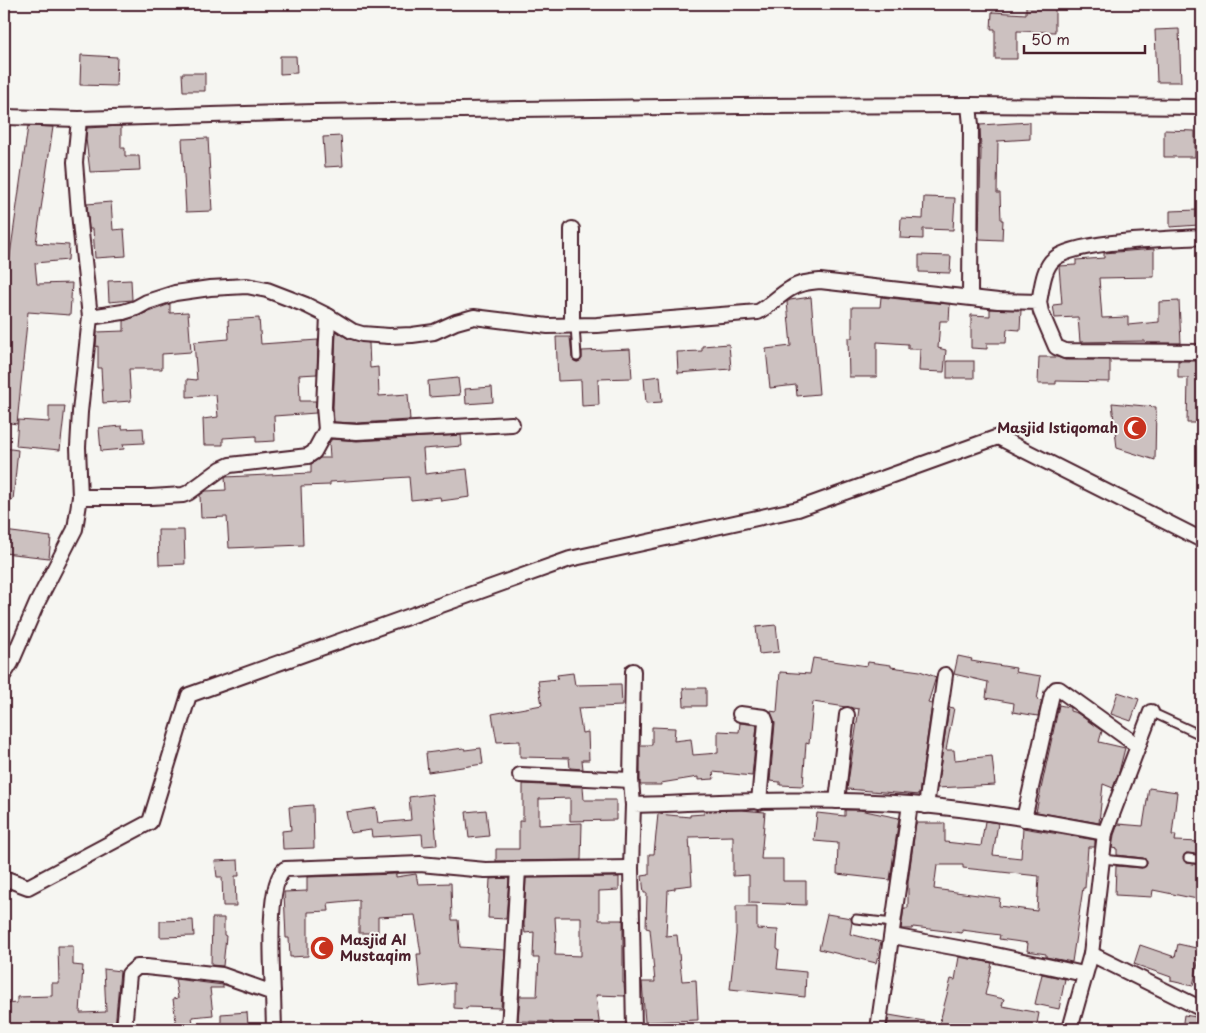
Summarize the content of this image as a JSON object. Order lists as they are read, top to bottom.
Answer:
{
  "places": {
    "mosque": ["Masjid Istiqomah", "Masjid Al Mustaqim"]
  },
  "scale_bar": "50 m"
}
